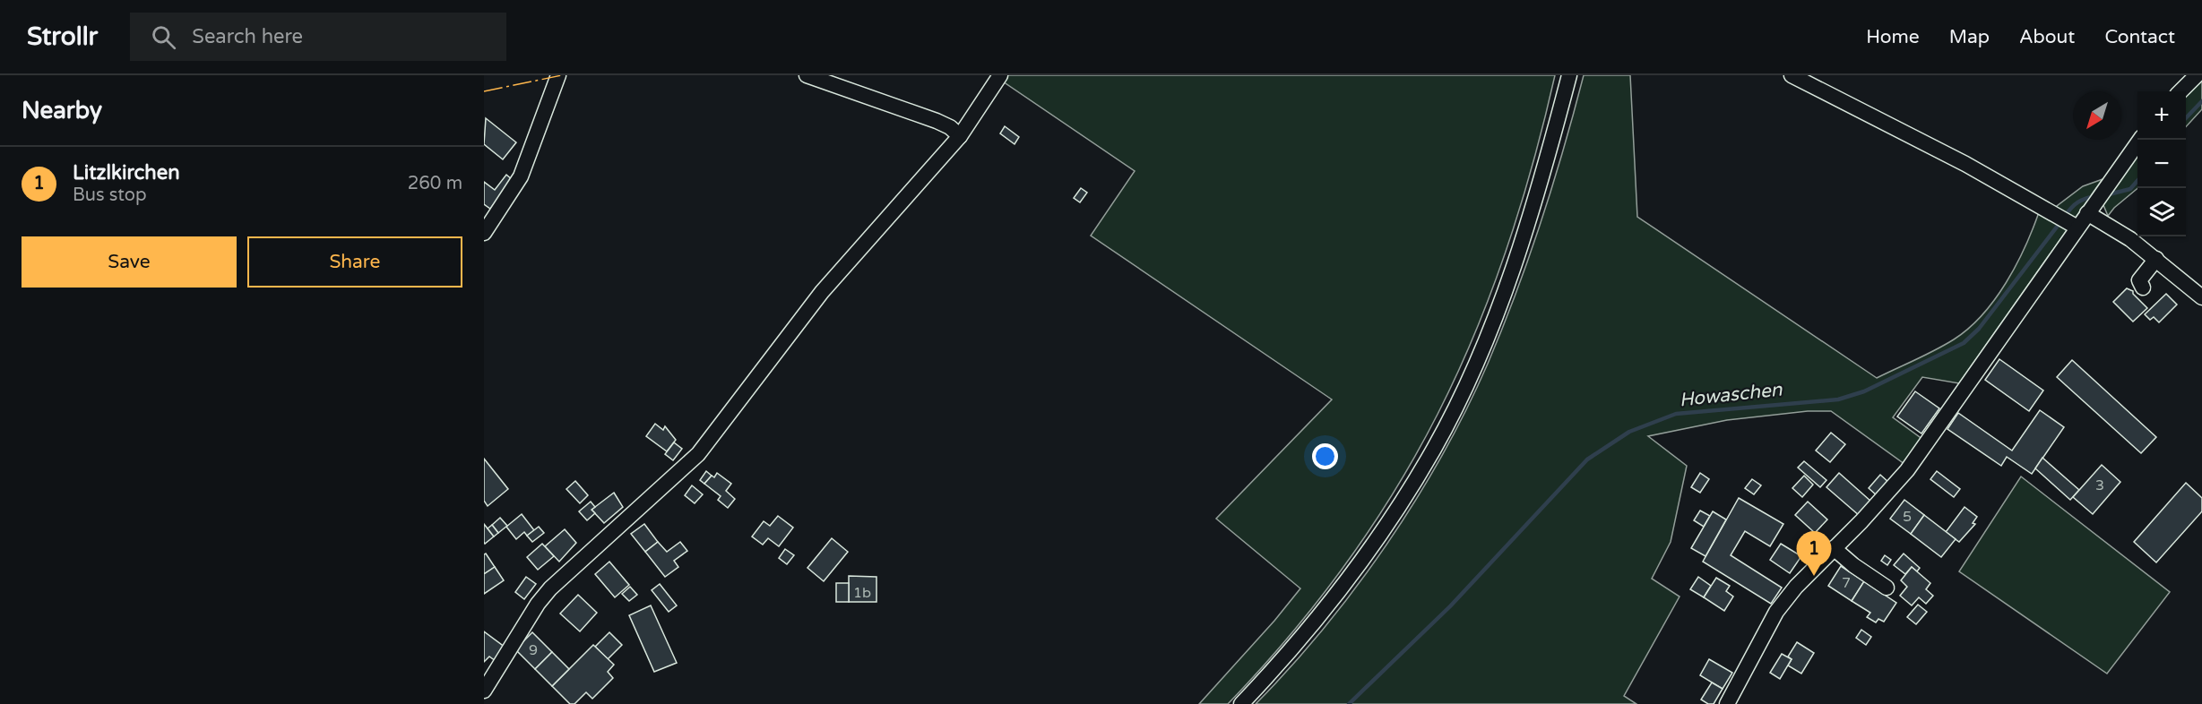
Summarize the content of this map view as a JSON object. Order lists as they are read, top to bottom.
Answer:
{
  "water": ["Howaschen"],
  "house_numbers": [
    "3",
    "5",
    "7",
    "1b",
    "9"
  ],
  "north": "bottom left",
  "page": {
    "header": "Strollr",
    "search": "Search here",
    "nav": [
      "Home",
      "Map",
      "About",
      "Contact"
    ],
    "heading": "Nearby",
    "map_buttons": ["+", "−"],
    "list": [
      {
        "mark": "1",
        "name": "Litzlkirchen",
        "note": "Bus stop",
        "value": "260 m"
      }
    ],
    "buttons": ["Save", "Share"],
    "pins": "1"
  }
}
